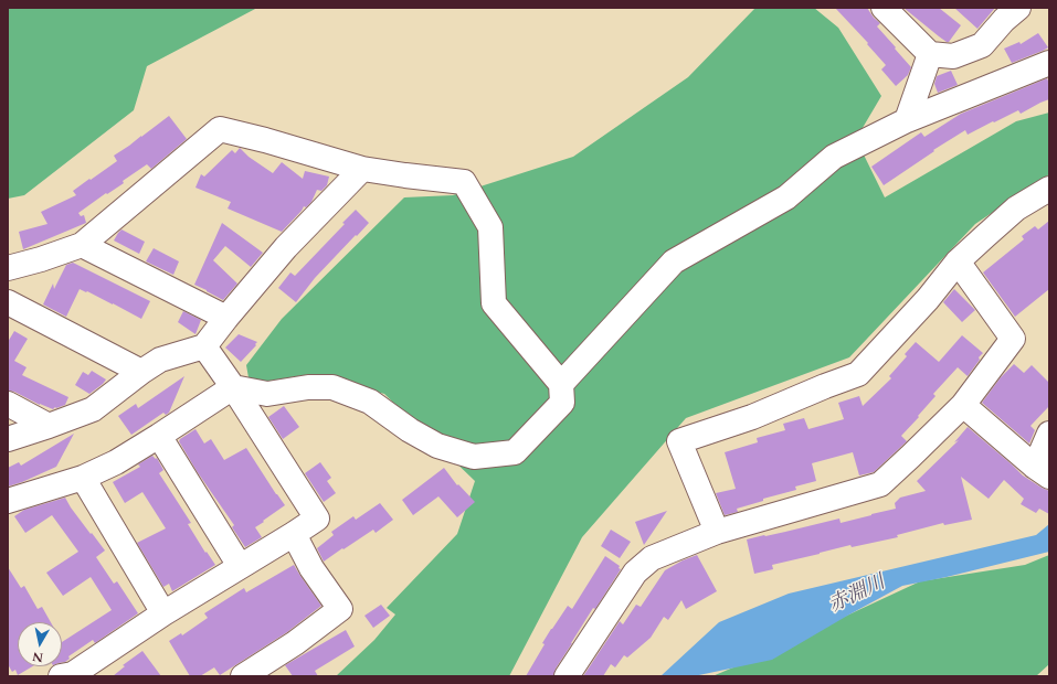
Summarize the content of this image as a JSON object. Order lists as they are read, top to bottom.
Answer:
{
  "water": ["赤淵川"],
  "north": "bottom"
}
